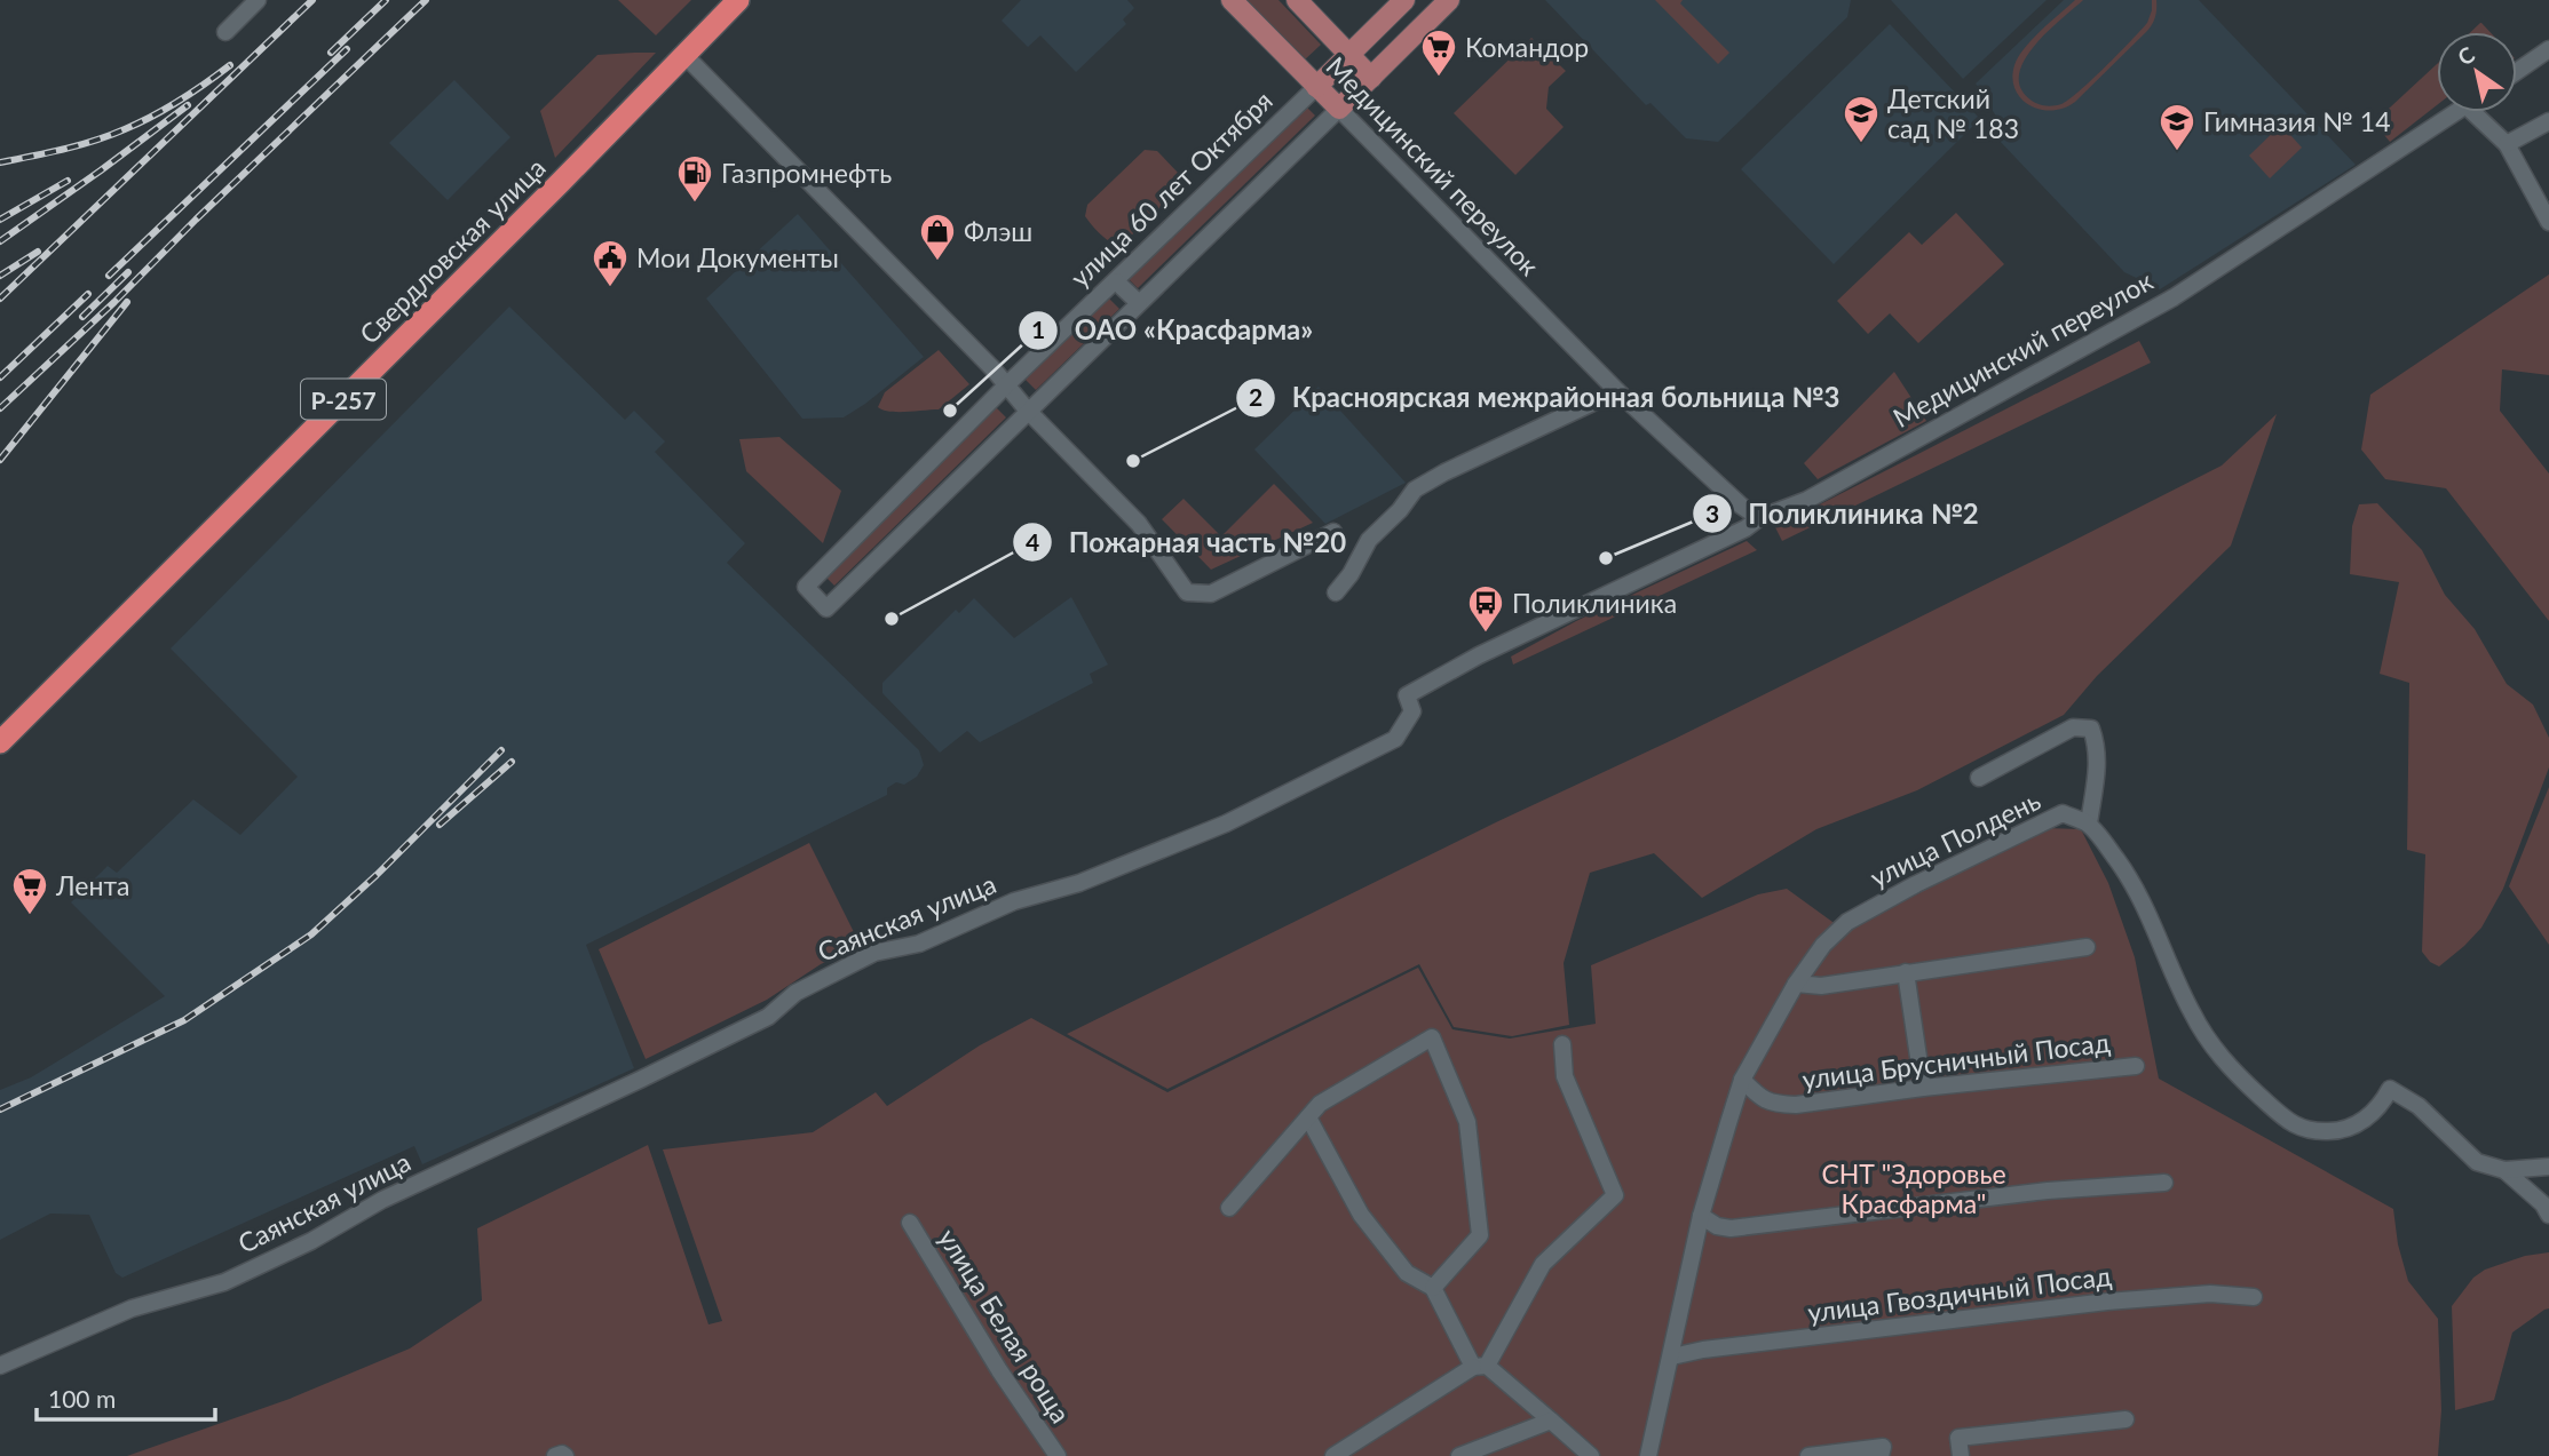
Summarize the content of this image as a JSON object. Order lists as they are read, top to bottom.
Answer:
{
  "streets": {
    "highway": ["Свердловская улица", "Р-257"],
    "main road": ["Медицинский переулок", "улица 60 лет Октября"],
    "street": [
      "улица Полдень",
      "Саянская улица",
      "улица Брусничный Посад",
      "улица Гвоздичный Посад",
      "улица Белая роща"
    ]
  },
  "crossings": [
    ["Медицинский переулок", "улица 60 лет Октября"],
    ["Медицинский переулок", "Саянская улица"],
    ["улица Полдень", "улица Брусничный Посад"],
    ["улица Полдень", "улица Гвоздичный Посад"]
  ],
  "parks": ["СНТ \"Здоровье Красфарма\""],
  "places": {
    "supermarket": ["Командор", "Лента"],
    "school or university": ["Детский сад № 183", "Гимназия № 14"],
    "fuel station": ["Газпромнефть"],
    "shop": ["Флэш"],
    "public building": ["Мои Документы"],
    "other": [
      "ОАО «Красфарма»",
      "Красноярская межрайонная больница №3",
      "Поликлиника №2",
      "Пожарная часть №20"
    ],
    "bus stop": ["Поликлиника"]
  },
  "scale_bar": "100 m",
  "north": "top left"
}
